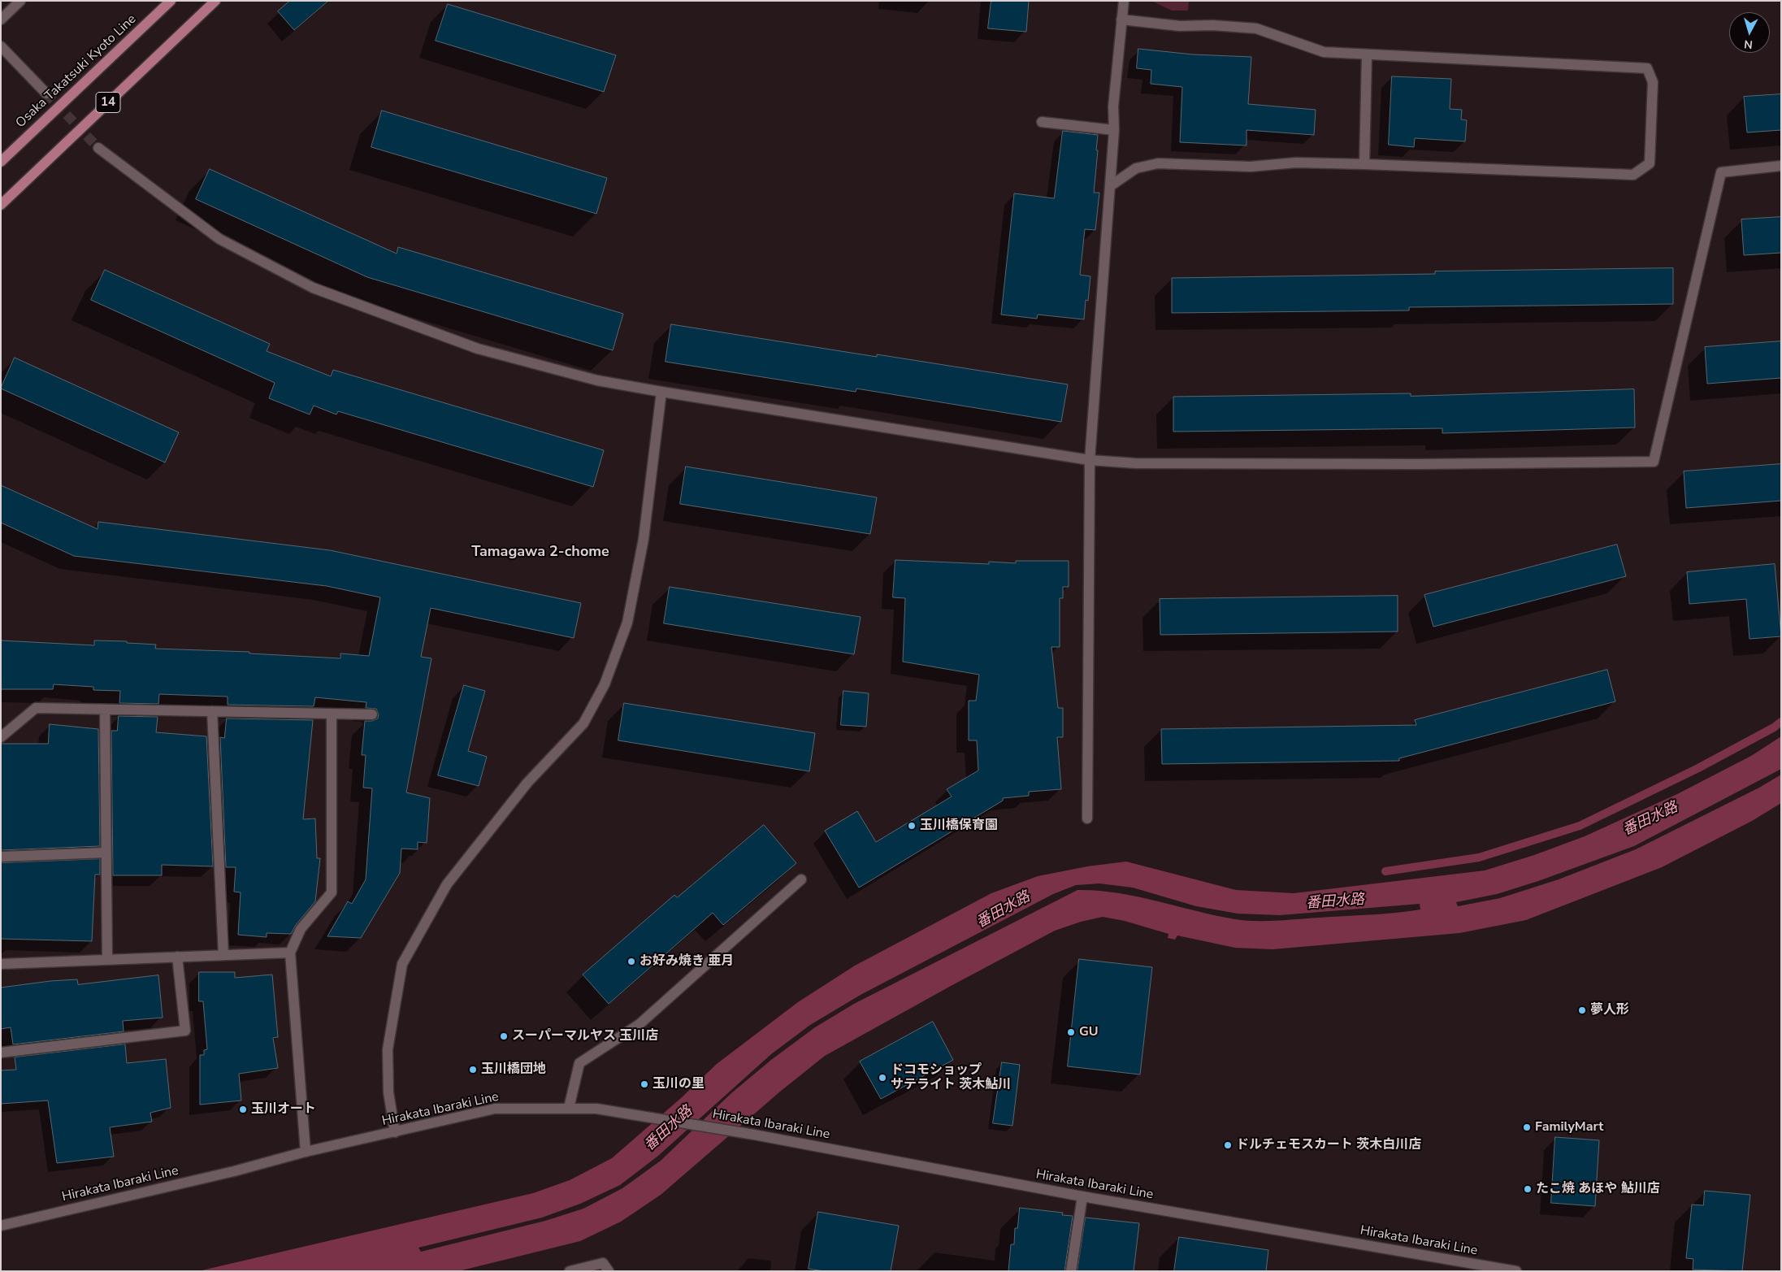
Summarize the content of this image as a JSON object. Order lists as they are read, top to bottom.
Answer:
{
  "streets": {
    "main road": ["Osaka Takatsuki Kyoto Line", "14"],
    "street": ["Hirakata Ibaraki Line"]
  },
  "districts": ["Tamagawa 2-chome"],
  "water": ["番田水路"],
  "places": [
    "玉川橋保育園",
    "お好み焼き 亜月",
    "夢人形",
    "GU",
    "スーパーマルヤス 玉川店",
    "玉川橋団地",
    "ドコモショップ サテライト 茨木鮎川",
    "玉川の里",
    "玉川オート",
    "FamilyMart",
    "ドルチェモスカート 茨木白川店",
    "たこ焼 あほや 鮎川店"
  ],
  "north": "bottom"
}
